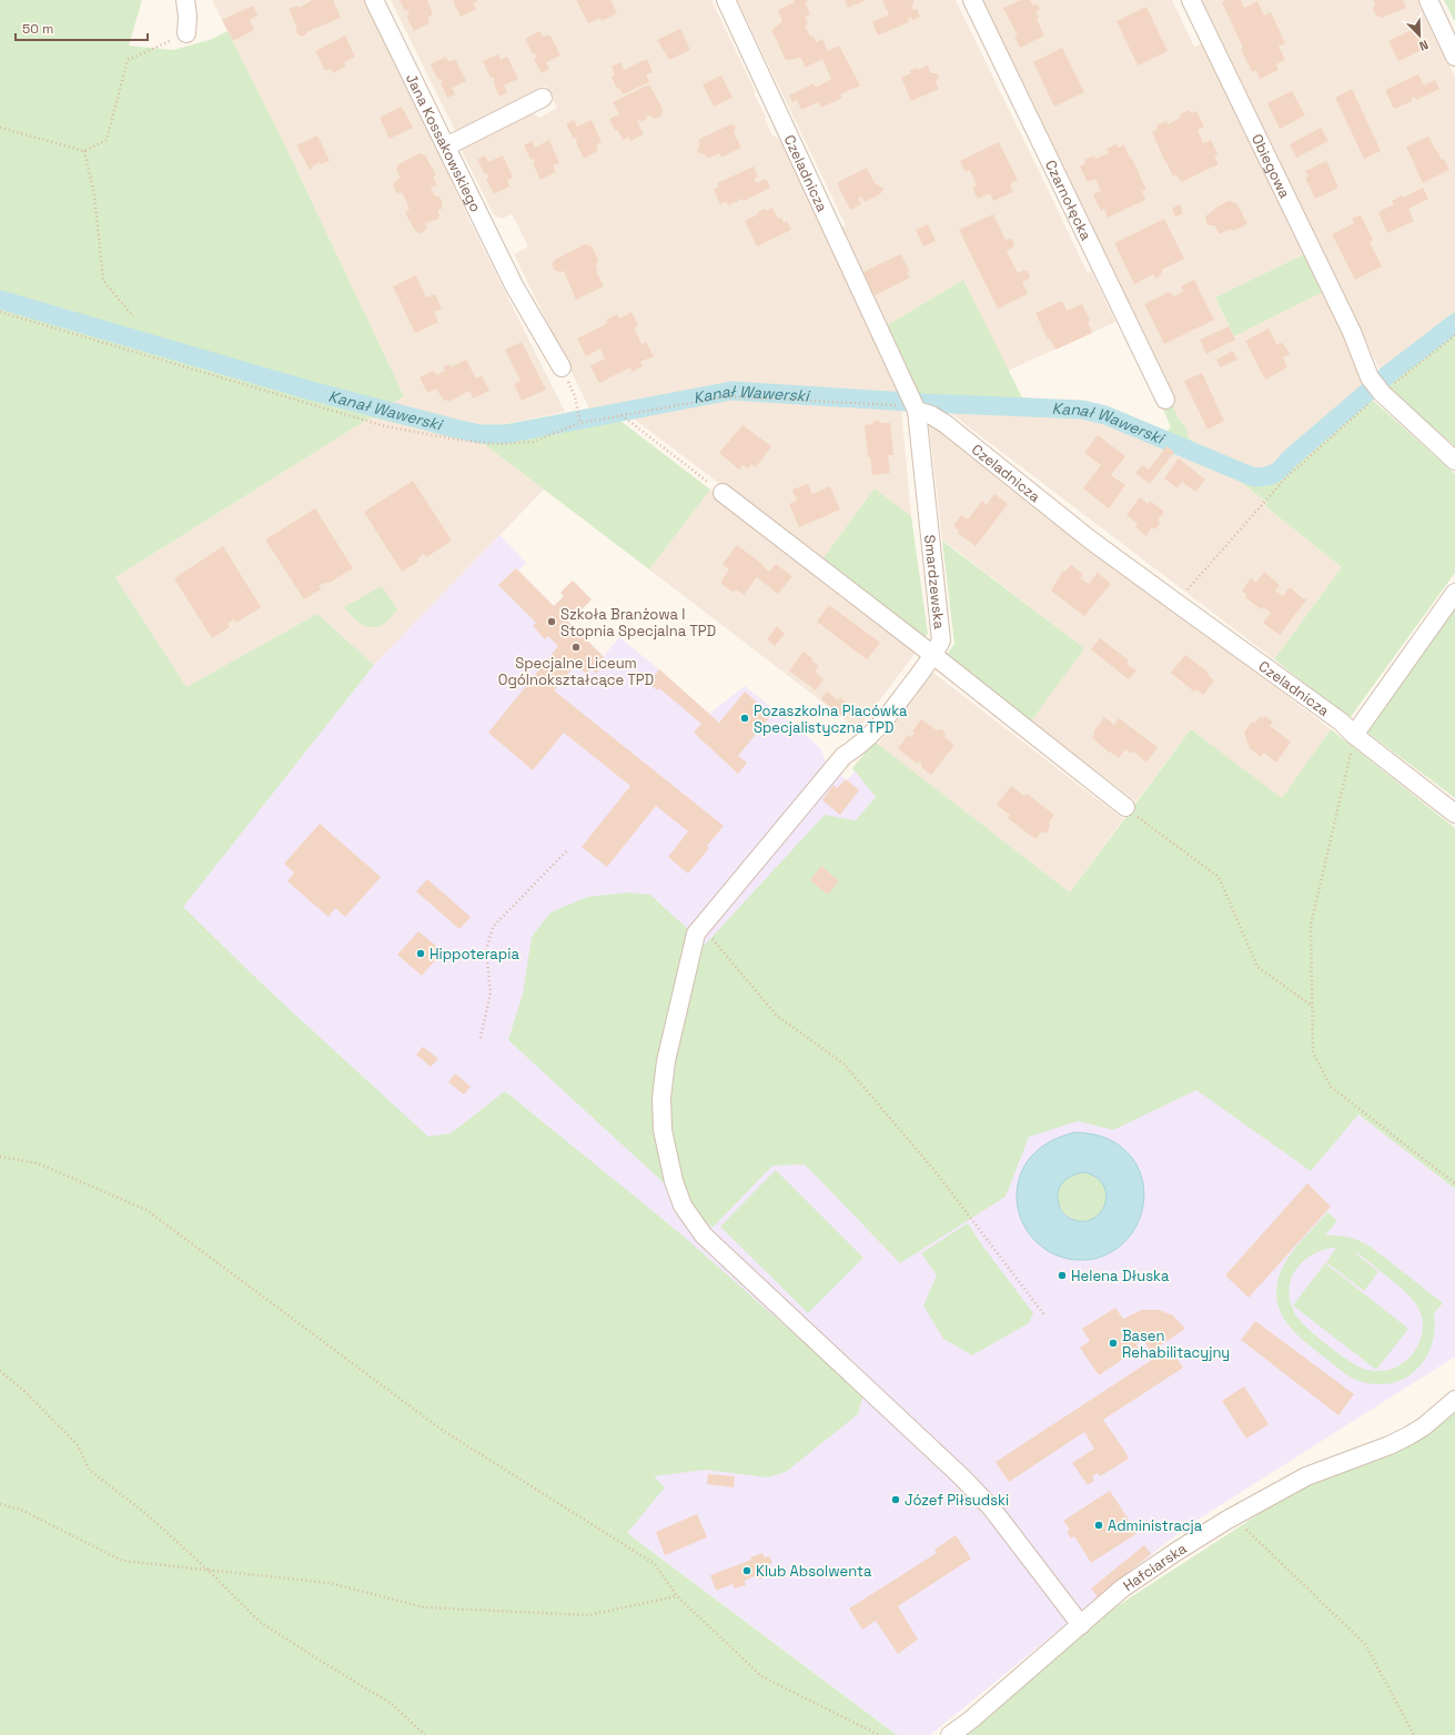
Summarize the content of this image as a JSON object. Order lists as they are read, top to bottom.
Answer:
{
  "streets": {
    "street": [
      "Jana Kossakowskiego",
      "Obiegowa",
      "Czeladnicza",
      "Czarnołęcka",
      "Smardzewska",
      "Hafciarska"
    ]
  },
  "crossings": [
    ["Czeladnicza", "Smardzewska"],
    ["Smardzewska", "Hafciarska"]
  ],
  "water": ["Kanał Wawerski"],
  "places": [
    "Szkoła Branżowa I Stopnia Specjalna TPD",
    "Specjalne Liceum Ogólnokształcące TPD",
    "Pozaszkolna Placówka Specjalistyczna TPD",
    "Hippoterapia",
    "Helena Dłuska",
    "Basen Rehabilitacyjny",
    "Józef Piłsudski",
    "Administracja",
    "Klub Absolwenta"
  ],
  "scale_bar": "50 m",
  "north": "bottom right"
}
